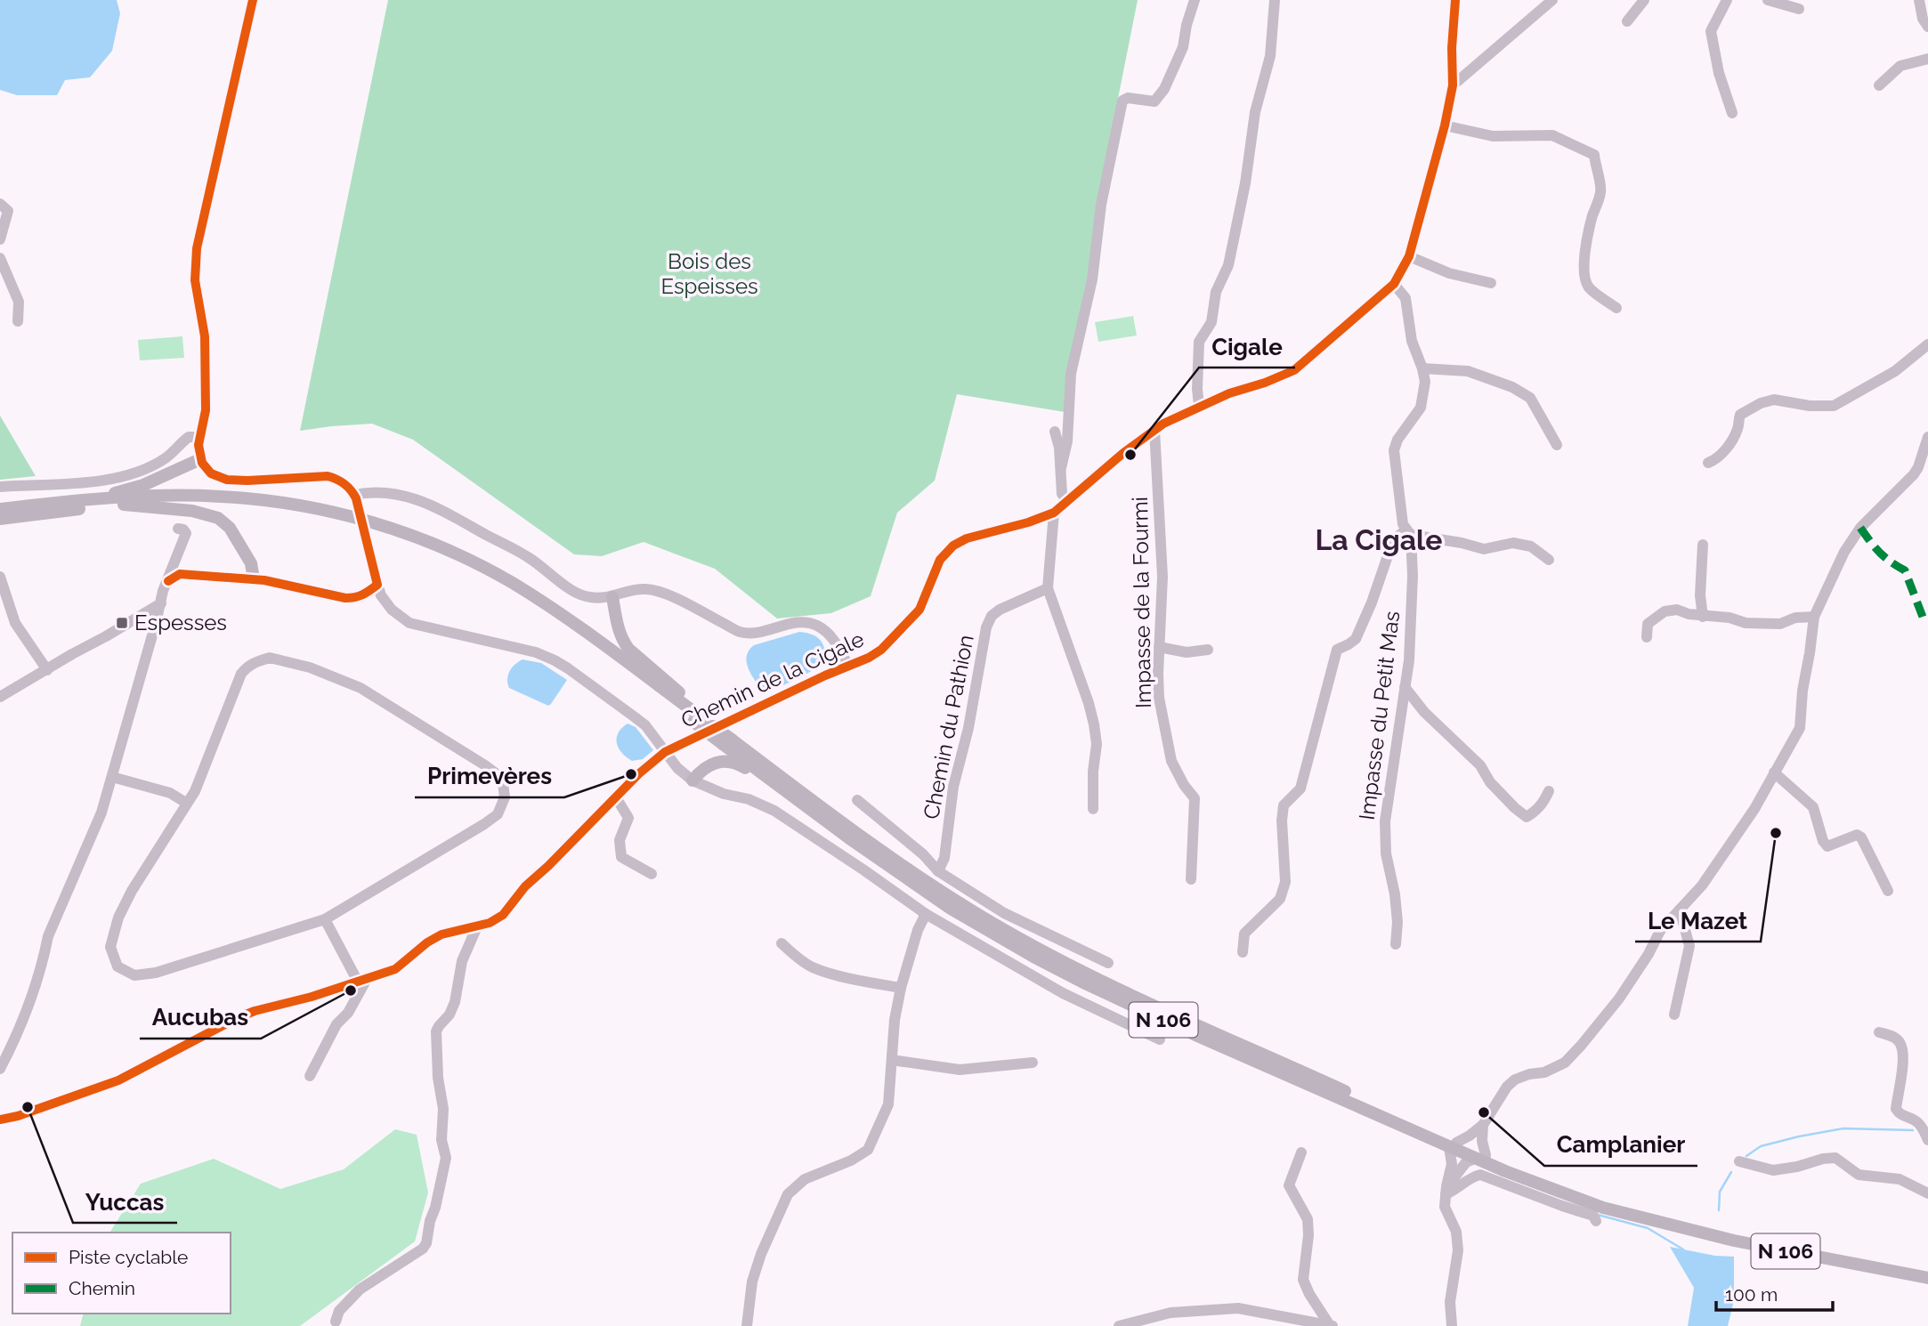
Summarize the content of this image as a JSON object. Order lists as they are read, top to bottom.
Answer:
{
  "streets": {
    "main road": ["N 106"],
    "street": [
      "Impasse de la Fourmi",
      "Chemin de la Cigale",
      "Impasse du Petit Mas",
      "Chemin du Pathion"
    ]
  },
  "crossings": [
    ["Impasse de la Fourmi", "Chemin de la Cigale"],
    ["Chemin de la Cigale", "Impasse du Petit Mas"]
  ],
  "districts": ["La Cigale"],
  "parks": ["Bois des Espeisses"],
  "places": {
    "other": [
      "Cigale",
      "Primevères",
      "Le Mazet",
      "Aucubas",
      "Yuccas",
      "Camplanier"
    ],
    "transit": ["Espesses"]
  },
  "legend": ["Piste cyclable", "Chemin"],
  "scale_bar": "100 m"
}
